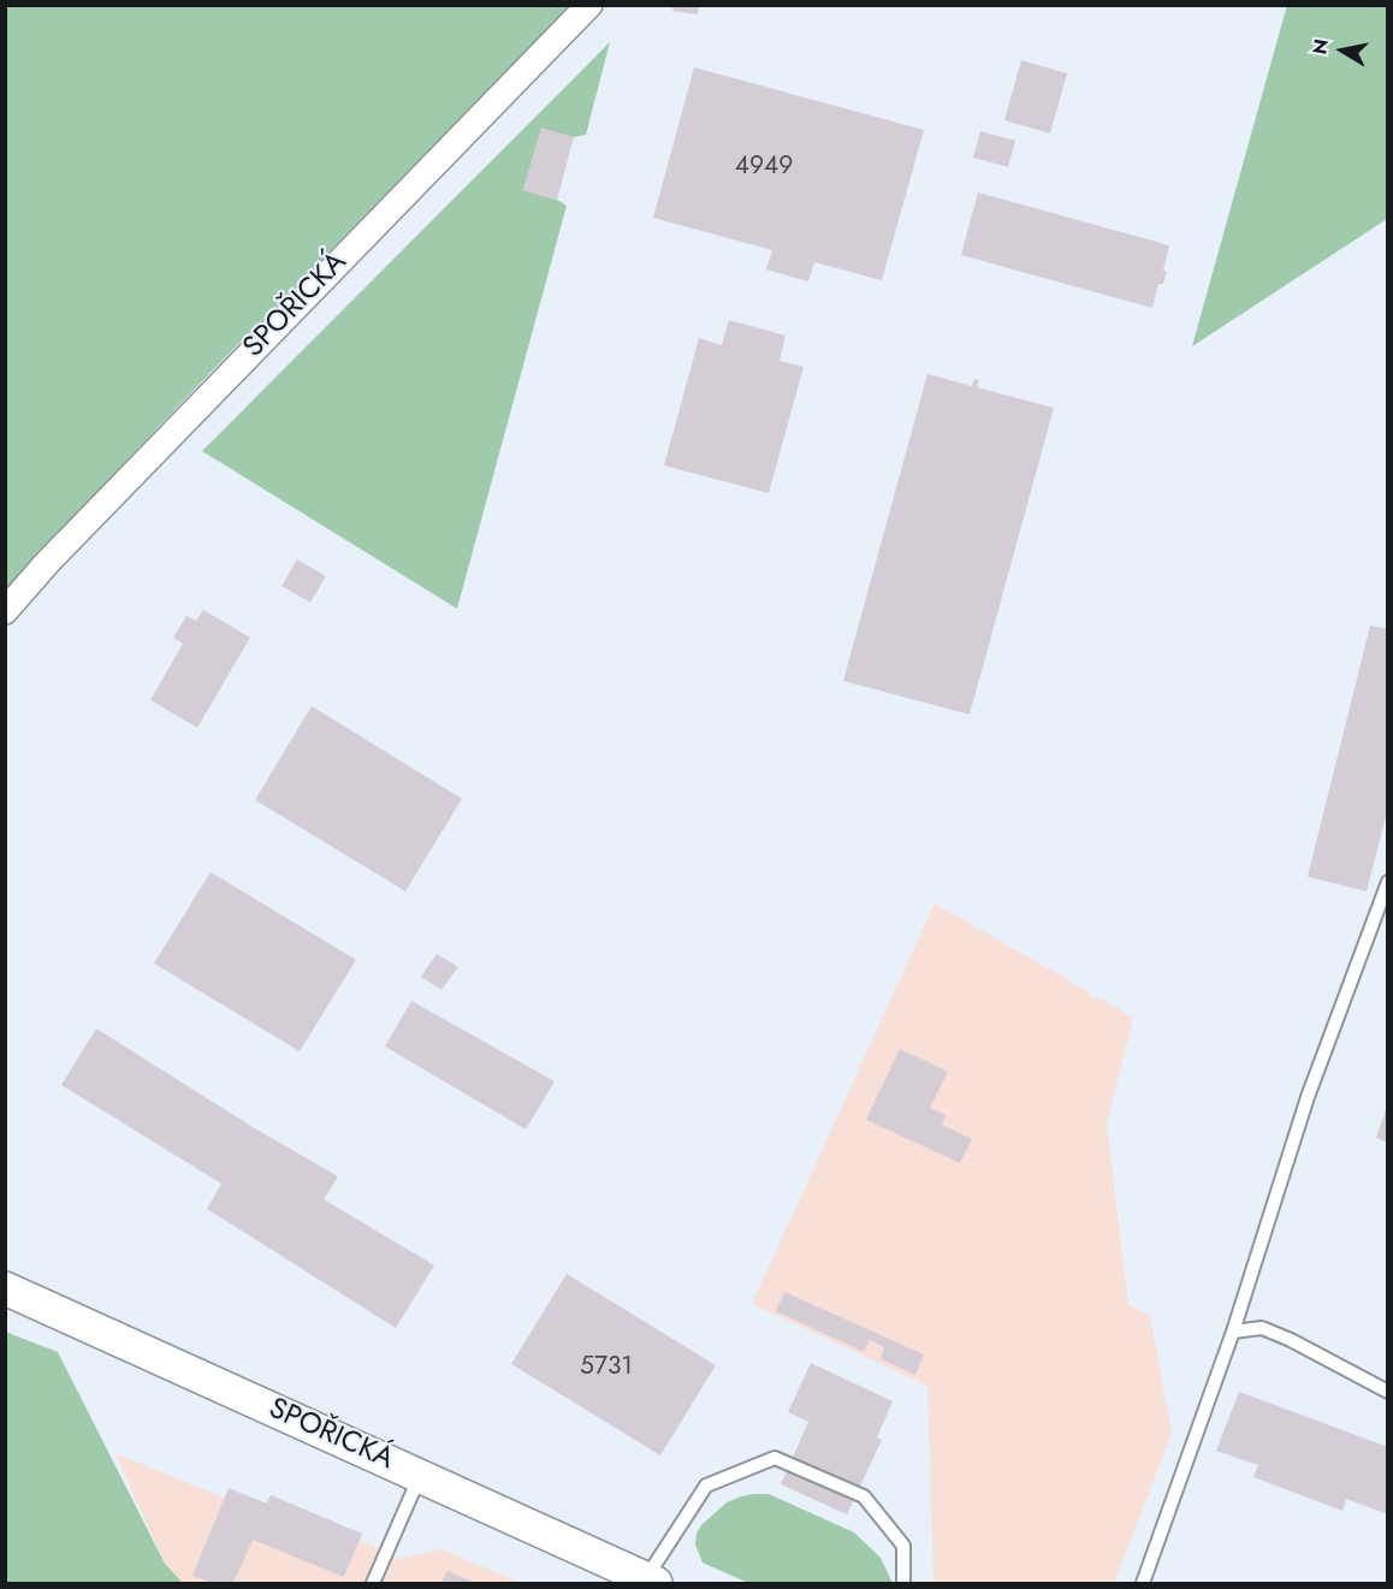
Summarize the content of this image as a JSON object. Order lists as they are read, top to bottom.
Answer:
{
  "streets": {
    "street": ["SPOŘICKÁ"]
  },
  "house_numbers": ["4949", "5731"],
  "north": "left"
}
